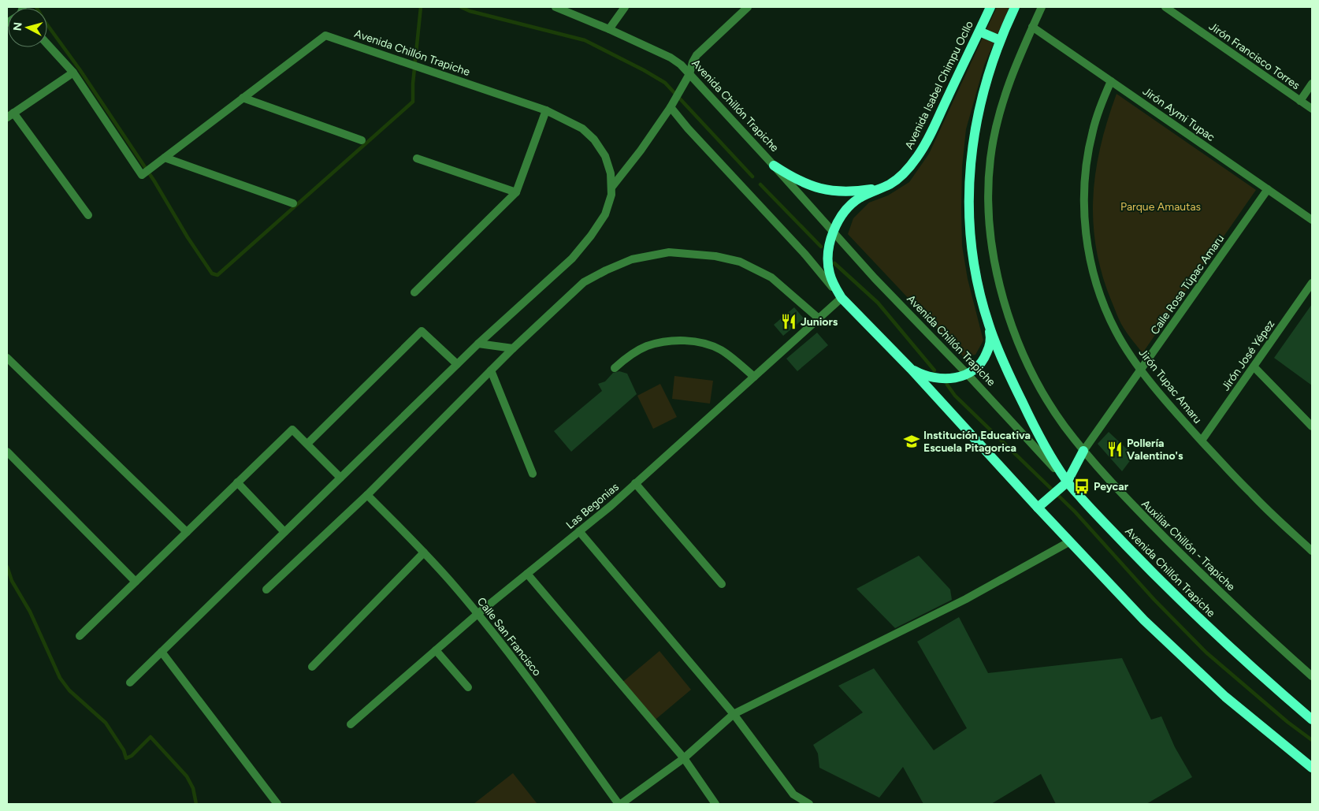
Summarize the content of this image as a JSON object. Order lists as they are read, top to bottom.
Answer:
{
  "streets": {
    "main road": ["Avenida Chillón Trapiche", "Avenida Isabel Chimpu Ocllo"],
    "street": [
      "Jirón Francisco Torres",
      "Jirón Aymi Tupac",
      "Calle Rosa Túpac Amaru",
      "Jirón José Yépez",
      "Jirón Tupac Amaru",
      "Las Begonias",
      "Auxiliar Chillón - Trapiche",
      "Calle San Francisco"
    ]
  },
  "crossings": [
    ["Avenida Chillón Trapiche", "Avenida Isabel Chimpu Ocllo"],
    ["Avenida Isabel Chimpu Ocllo", "Las Begonias"],
    ["Jirón Aymi Tupac", "Calle Rosa Túpac Amaru"],
    ["Jirón Aymi Tupac", "Jirón Tupac Amaru"],
    ["Jirón Aymi Tupac", "Auxiliar Chillón - Trapiche"],
    ["Calle Rosa Túpac Amaru", "Jirón Tupac Amaru"],
    ["Calle Rosa Túpac Amaru", "Auxiliar Chillón - Trapiche"],
    ["Jirón José Yépez", "Jirón Tupac Amaru"],
    ["Las Begonias", "Calle San Francisco"]
  ],
  "parks": ["Parque Amautas"],
  "places": {
    "restaurant": ["Juniors", "Pollería Valentino's"],
    "school or university": ["Institución Educativa Escuela Pitagorica"],
    "bus stop": ["Peycar"]
  },
  "north": "left"
}
